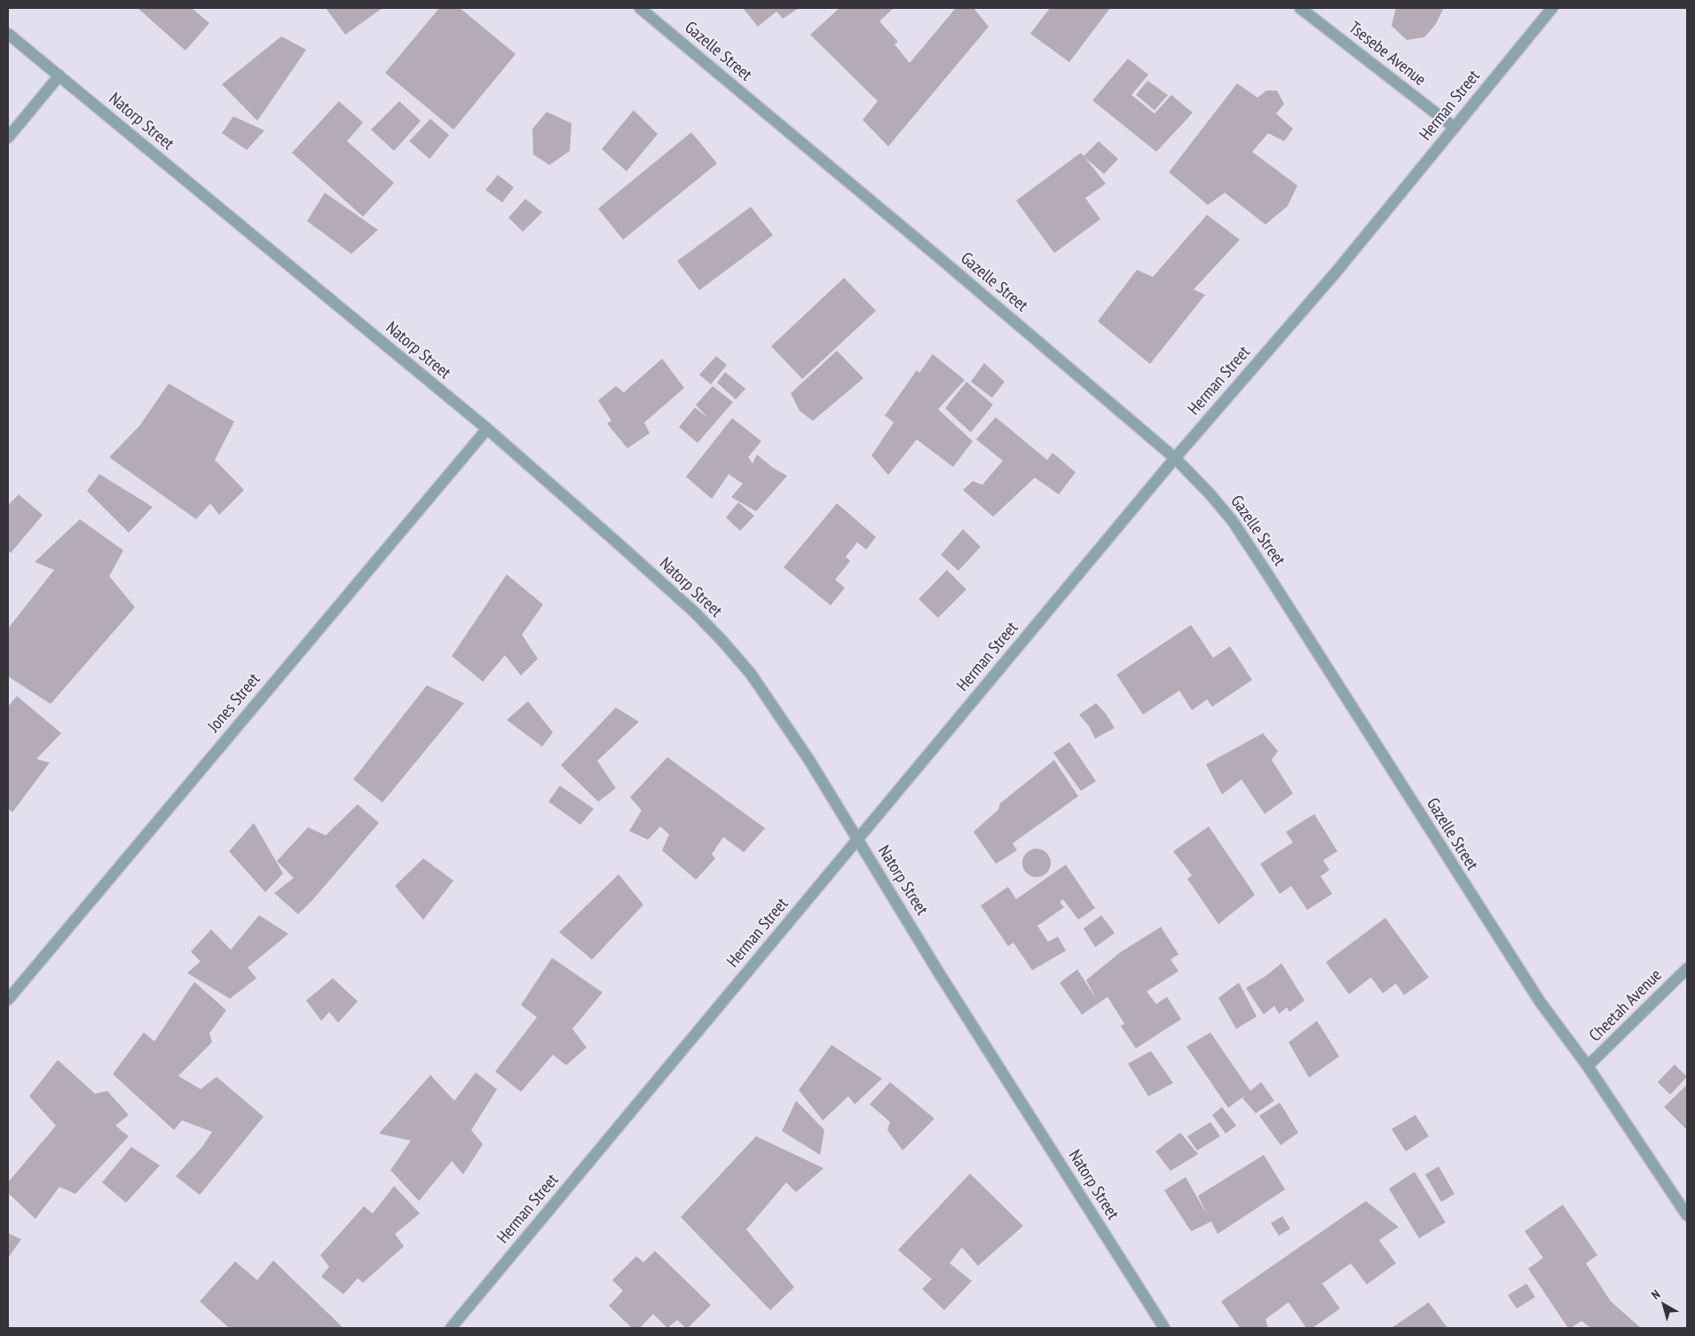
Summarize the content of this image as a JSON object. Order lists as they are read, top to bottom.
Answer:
{
  "streets": {
    "street": [
      "Gazelle Street",
      "Tsesebe Avenue",
      "Herman Street",
      "Natorp Street",
      "Jones Street",
      "Cheetah Avenue"
    ]
  },
  "crossings": [
    ["Gazelle Street", "Herman Street"],
    ["Gazelle Street", "Cheetah Avenue"],
    ["Tsesebe Avenue", "Herman Street"],
    ["Herman Street", "Natorp Street"],
    ["Natorp Street", "Jones Street"]
  ],
  "north": "top left"
}
